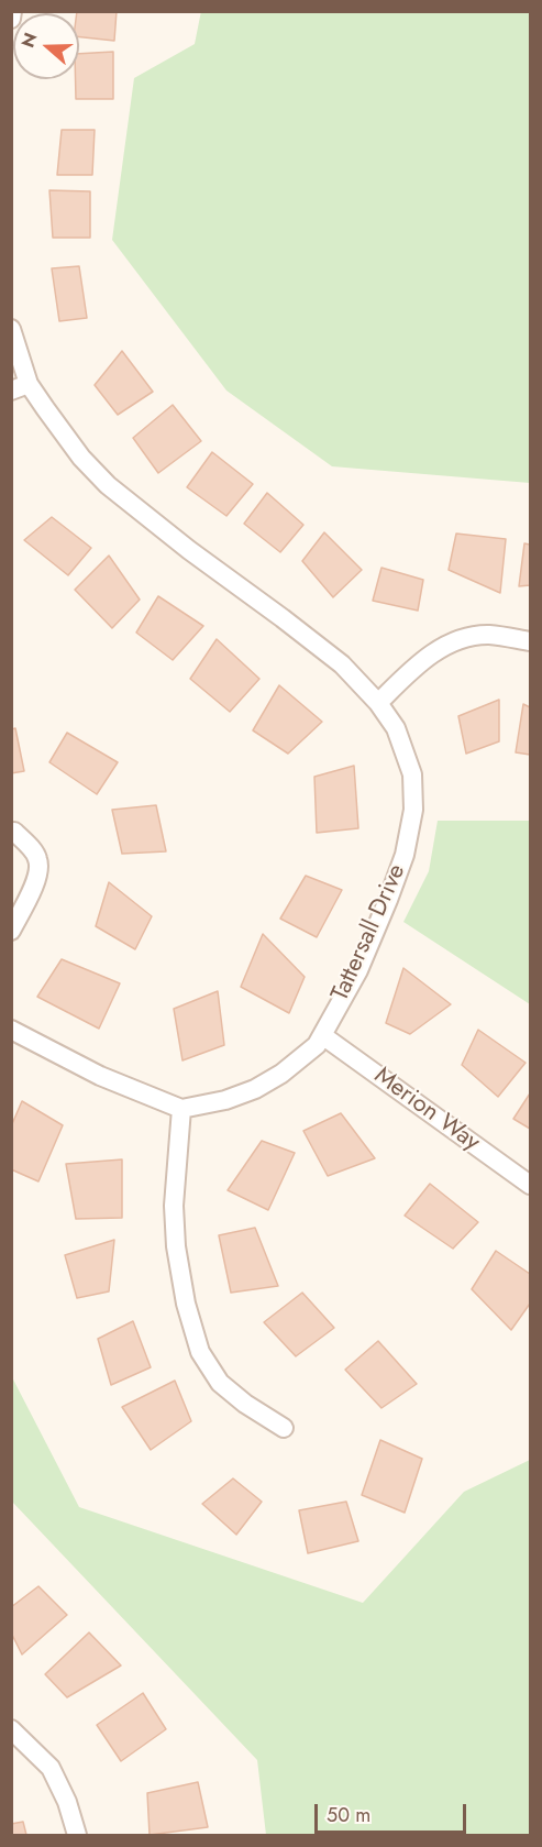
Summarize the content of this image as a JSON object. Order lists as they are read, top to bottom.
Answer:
{
  "streets": {
    "street": ["Tattersall Drive", "Merion Way"]
  },
  "crossings": [
    ["Tattersall Drive", "Merion Way"]
  ],
  "scale_bar": "50 m",
  "north": "left"
}
